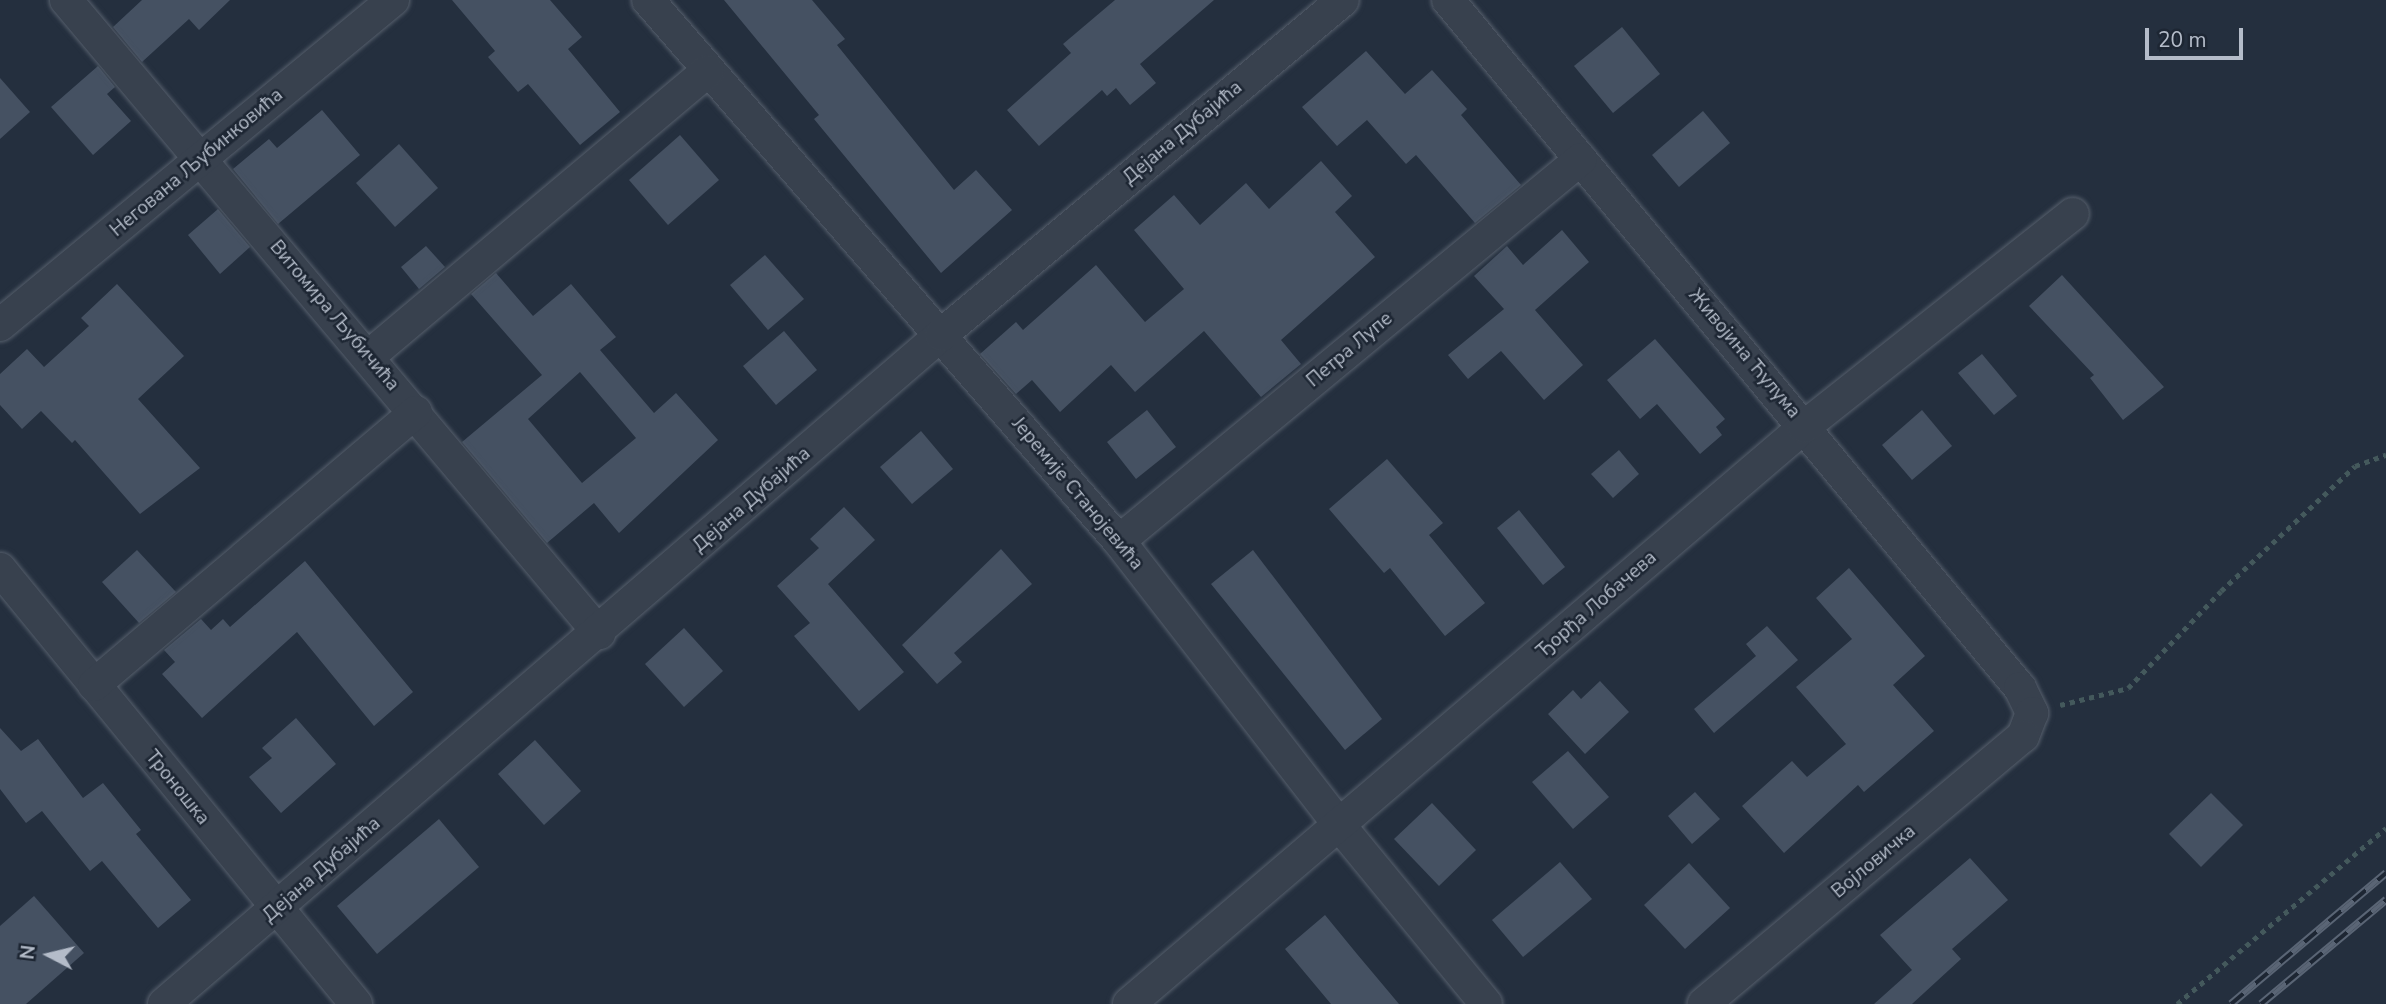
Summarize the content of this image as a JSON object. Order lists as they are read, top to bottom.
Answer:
{
  "streets": {
    "street": [
      "Дејана Дубајића",
      "Негована Љубинковића",
      "Витомира Љубичића",
      "Петра Лупе",
      "Живојина Ћулума",
      "Јеремије Станојевића",
      "Ђорђа Лобачева",
      "Троношка",
      "Војловичка"
    ]
  },
  "crossings": [
    ["Дејана Дубајића", "Витомира Љубичића"],
    ["Дејана Дубајића", "Јеремије Станојевића"],
    ["Дејана Дубајића", "Троношка"],
    ["Негована Љубинковића", "Витомира Љубичића"],
    ["Петра Лупе", "Живојина Ћулума"],
    ["Петра Лупе", "Јеремије Станојевића"],
    ["Живојина Ћулума", "Ђорђа Лобачева"],
    ["Живојина Ћулума", "Војловичка"],
    ["Јеремије Станојевића", "Ђорђа Лобачева"]
  ],
  "scale_bar": "20 m",
  "north": "left"
}
